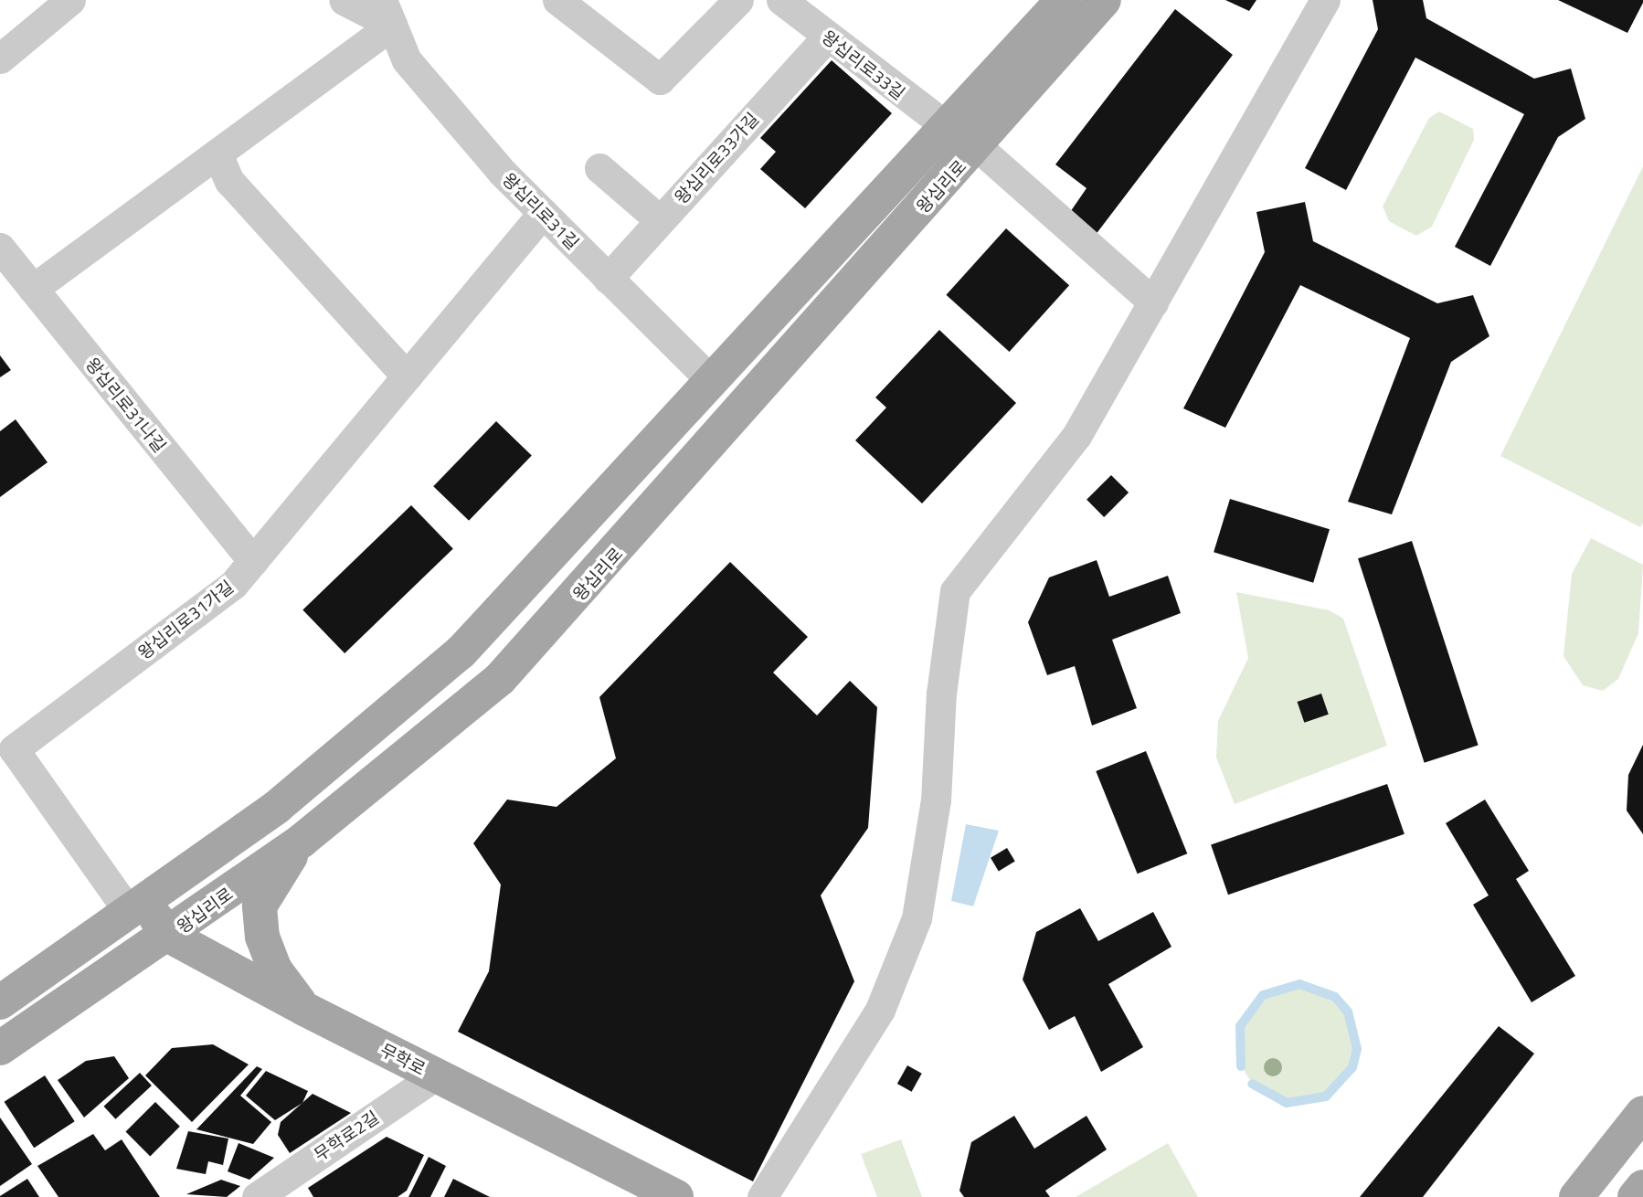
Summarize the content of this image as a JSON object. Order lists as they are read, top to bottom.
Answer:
{
  "streets": {
    "main road": ["왕십리로", "무학로"],
    "street": [
      "왕십리로33길",
      "왕십리로33가길",
      "왕십리로31길",
      "왕십리로31나길",
      "왕십리로31가길",
      "무학로2길"
    ]
  },
  "crossings": [
    ["왕십리로33길", "왕십리로33가길"],
    ["왕십리로33길", "왕십리로"],
    ["왕십리로33가길", "왕십리로31길"],
    ["왕십리로", "왕십리로31길"],
    ["왕십리로", "왕십리로31가길"],
    ["왕십리로", "무학로"],
    ["왕십리로31길", "왕십리로31가길"],
    ["왕십리로31나길", "왕십리로31가길"],
    ["왕십리로31가길", "무학로"],
    ["무학로", "무학로2길"]
  ]
}
